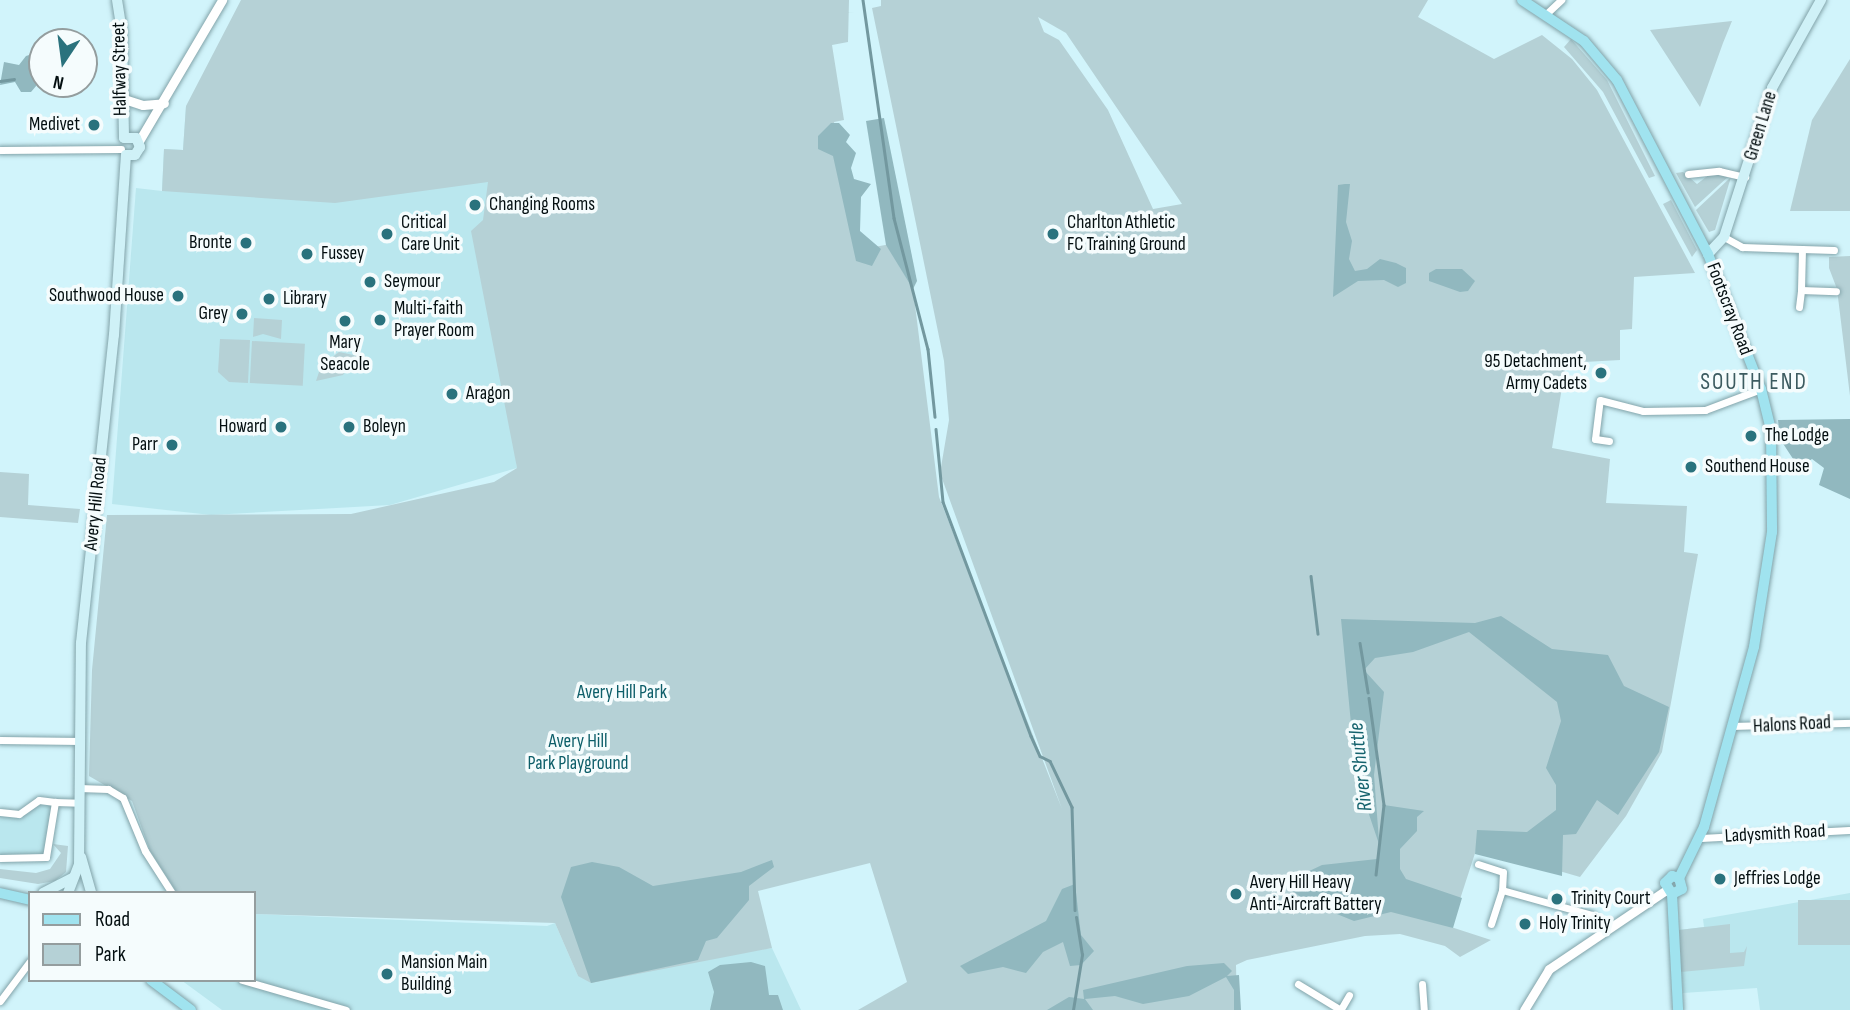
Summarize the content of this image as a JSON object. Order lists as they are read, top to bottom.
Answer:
{
  "streets": {
    "main road": [
      "Halfway Street",
      "Green Lane",
      "Footscray Road",
      "Avery Hill Road"
    ],
    "street": ["Halons Road", "Ladysmith Road"]
  },
  "crossings": [
    ["Halfway Street", "Avery Hill Road"],
    ["Green Lane", "Footscray Road"],
    ["Footscray Road", "Halons Road"],
    ["Footscray Road", "Ladysmith Road"]
  ],
  "districts": ["SOUTH END"],
  "water": ["River Shuttle"],
  "parks": ["Avery Hill Park", "Avery Hill Park Playground"],
  "places": [
    "Medivet",
    "Changing Rooms",
    "Critical Care Unit",
    "Charlton Athletic FC Training Ground",
    "Bronte",
    "Fussey",
    "Seymour",
    "Southwood House",
    "Library",
    "Grey",
    "Multi-faith Prayer Room",
    "Mary Seacole",
    "95 Detachment, Army Cadets",
    "Aragon",
    "Howard",
    "Boleyn",
    "The Lodge",
    "Parr",
    "Southend House",
    "Jeffries Lodge",
    "Avery Hill Heavy Anti-Aircraft Battery",
    "Trinity Court",
    "Holy Trinity",
    "Mansion Main Building"
  ],
  "legend": ["Road", "Park"],
  "north": "bottom"
}
